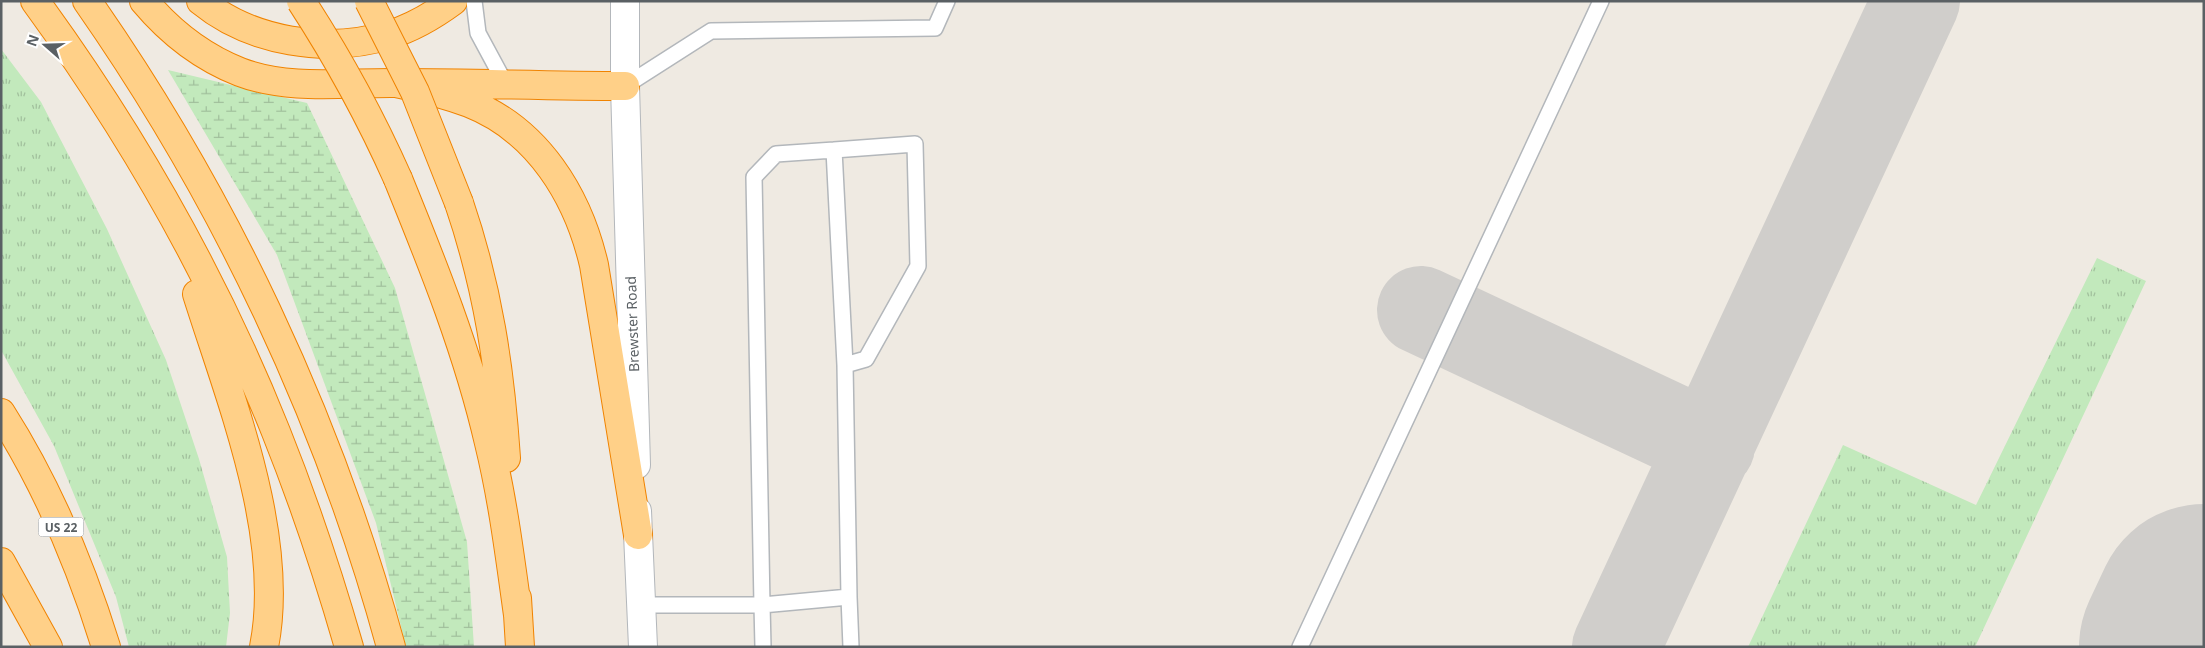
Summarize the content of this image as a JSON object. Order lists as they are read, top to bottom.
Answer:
{
  "streets": {
    "highway": ["US 22"],
    "street": ["Brewster Road"]
  },
  "north": "left"
}
